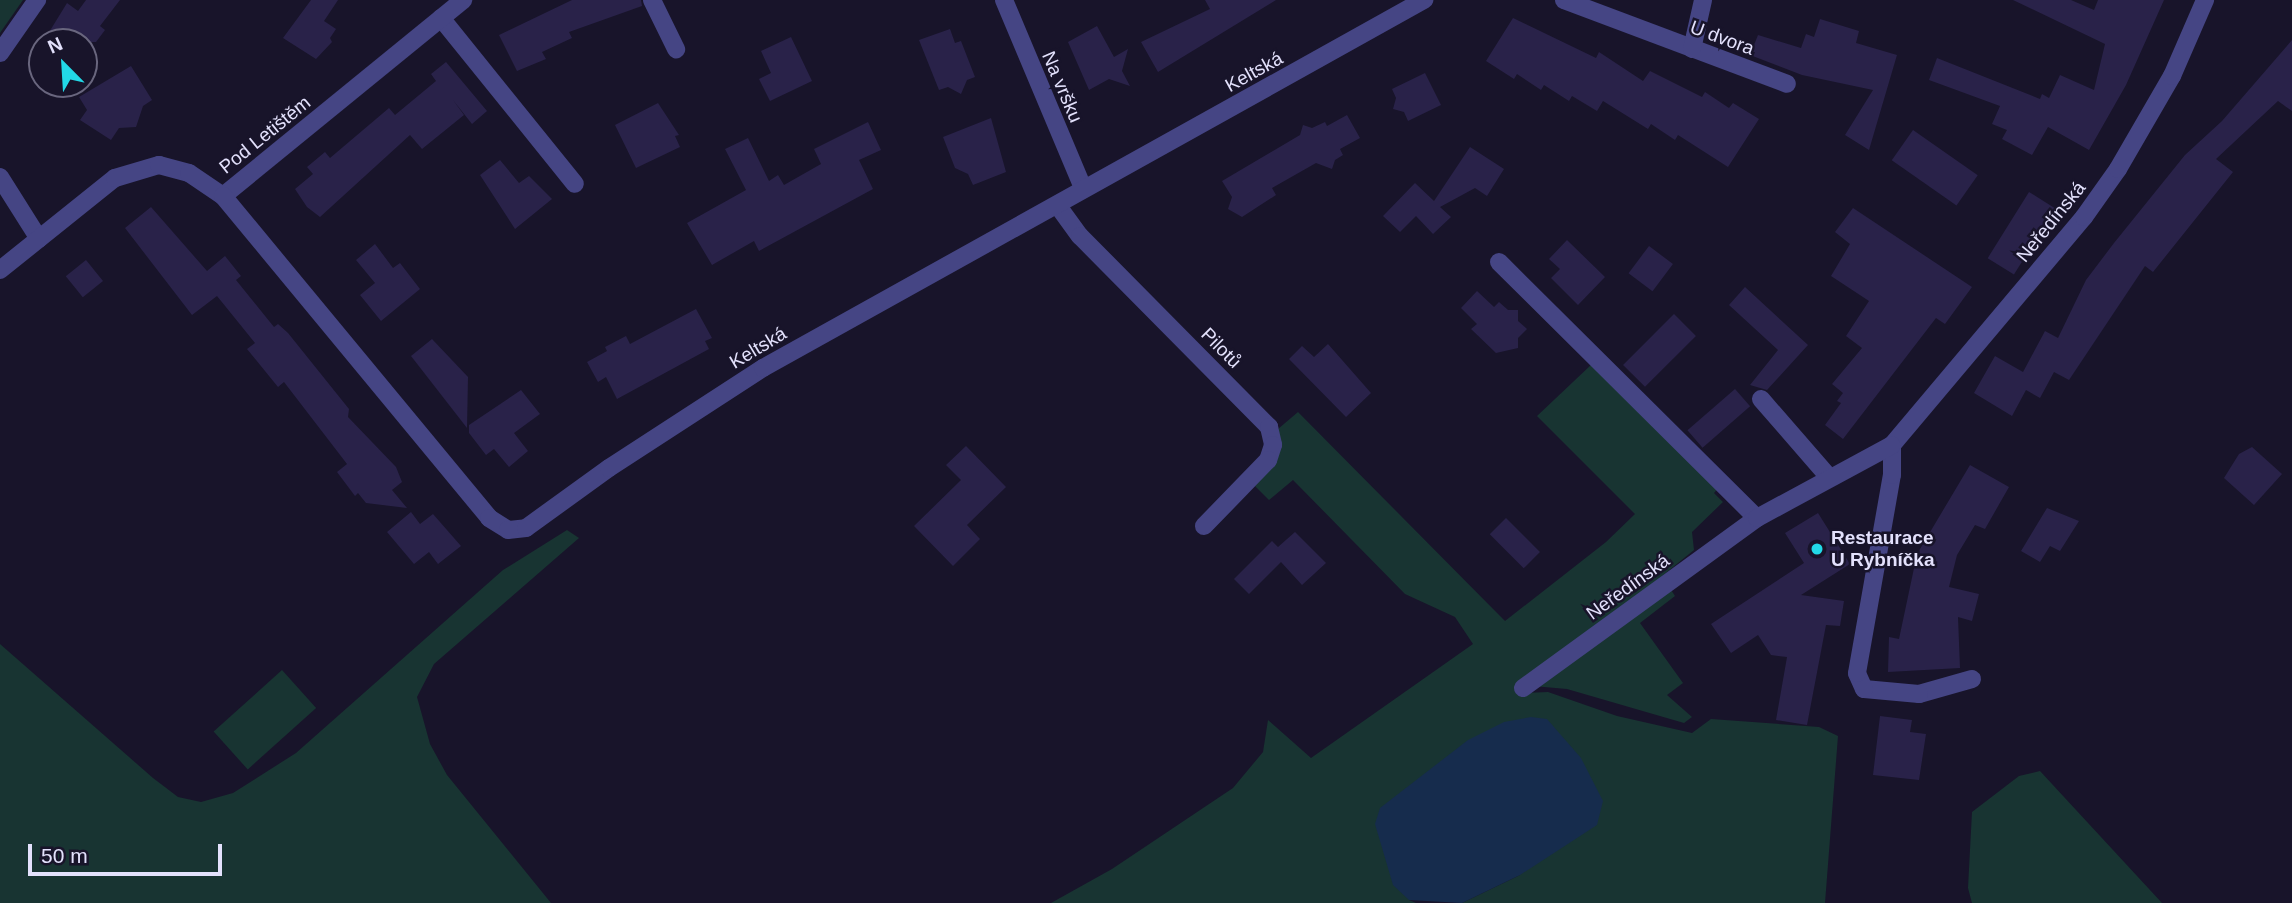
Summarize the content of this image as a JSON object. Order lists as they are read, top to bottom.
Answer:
{
  "streets": {
    "street": [
      "U dvora",
      "Keltská",
      "Na vršku",
      "Pod Letištěm",
      "Neředínská",
      "Pilotů"
    ]
  },
  "crossings": [
    ["Keltská", "Na vršku"],
    ["Keltská", "Pod Letištěm"],
    ["Keltská", "Pilotů"]
  ],
  "places": ["Restaurace U Rybníčka"],
  "scale_bar": "50 m",
  "north": "top left"
}
